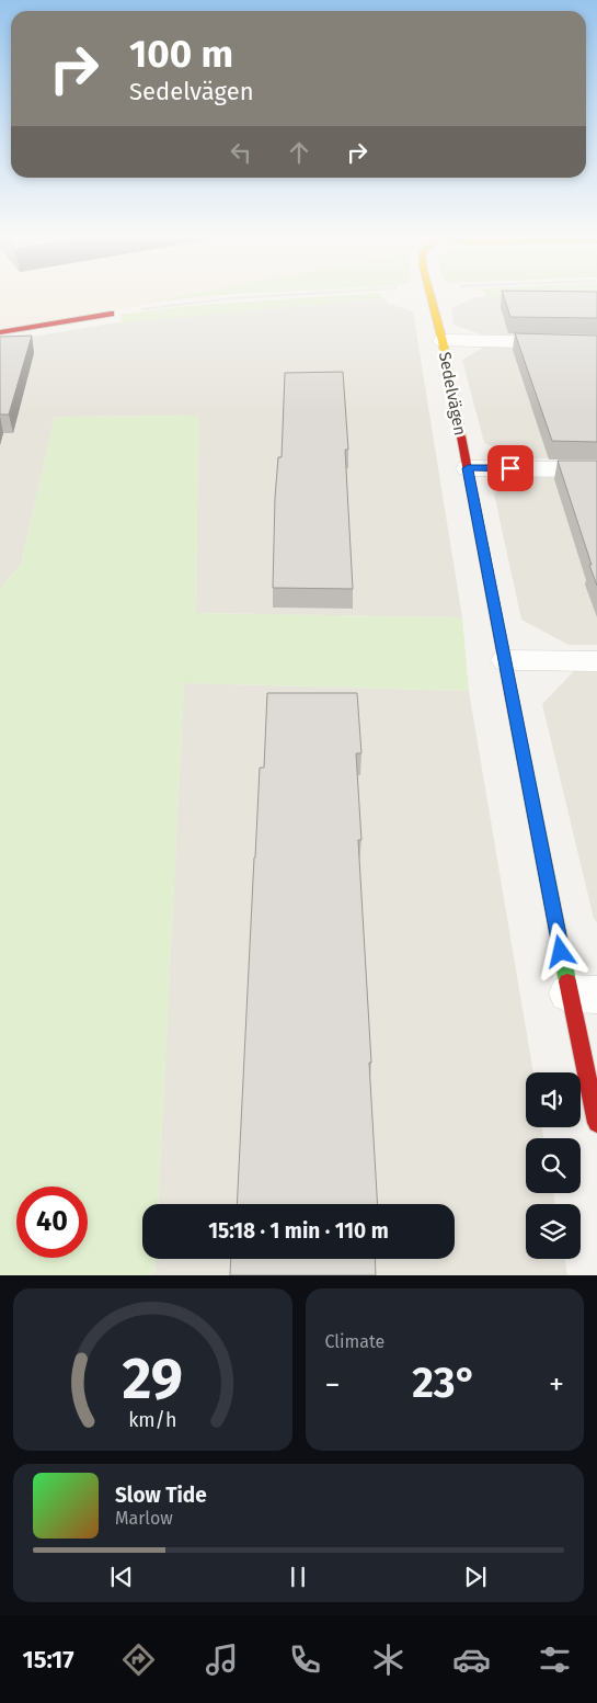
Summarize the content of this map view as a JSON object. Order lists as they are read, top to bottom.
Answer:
{
  "streets": {
    "street": ["Sedelvägen"]
  },
  "page": {
    "turn": ["100 m", "Sedelvägen"],
    "limit": "40",
    "trip": "15:18 · 1 min · 110 m",
    "tile": "Climate",
    "heat": ["−", "23°", "+"],
    "song": ["Slow Tide", "Marlow"],
    "tabs": "15:17",
    "gauge": ["29", "km/h"]
  }
}
